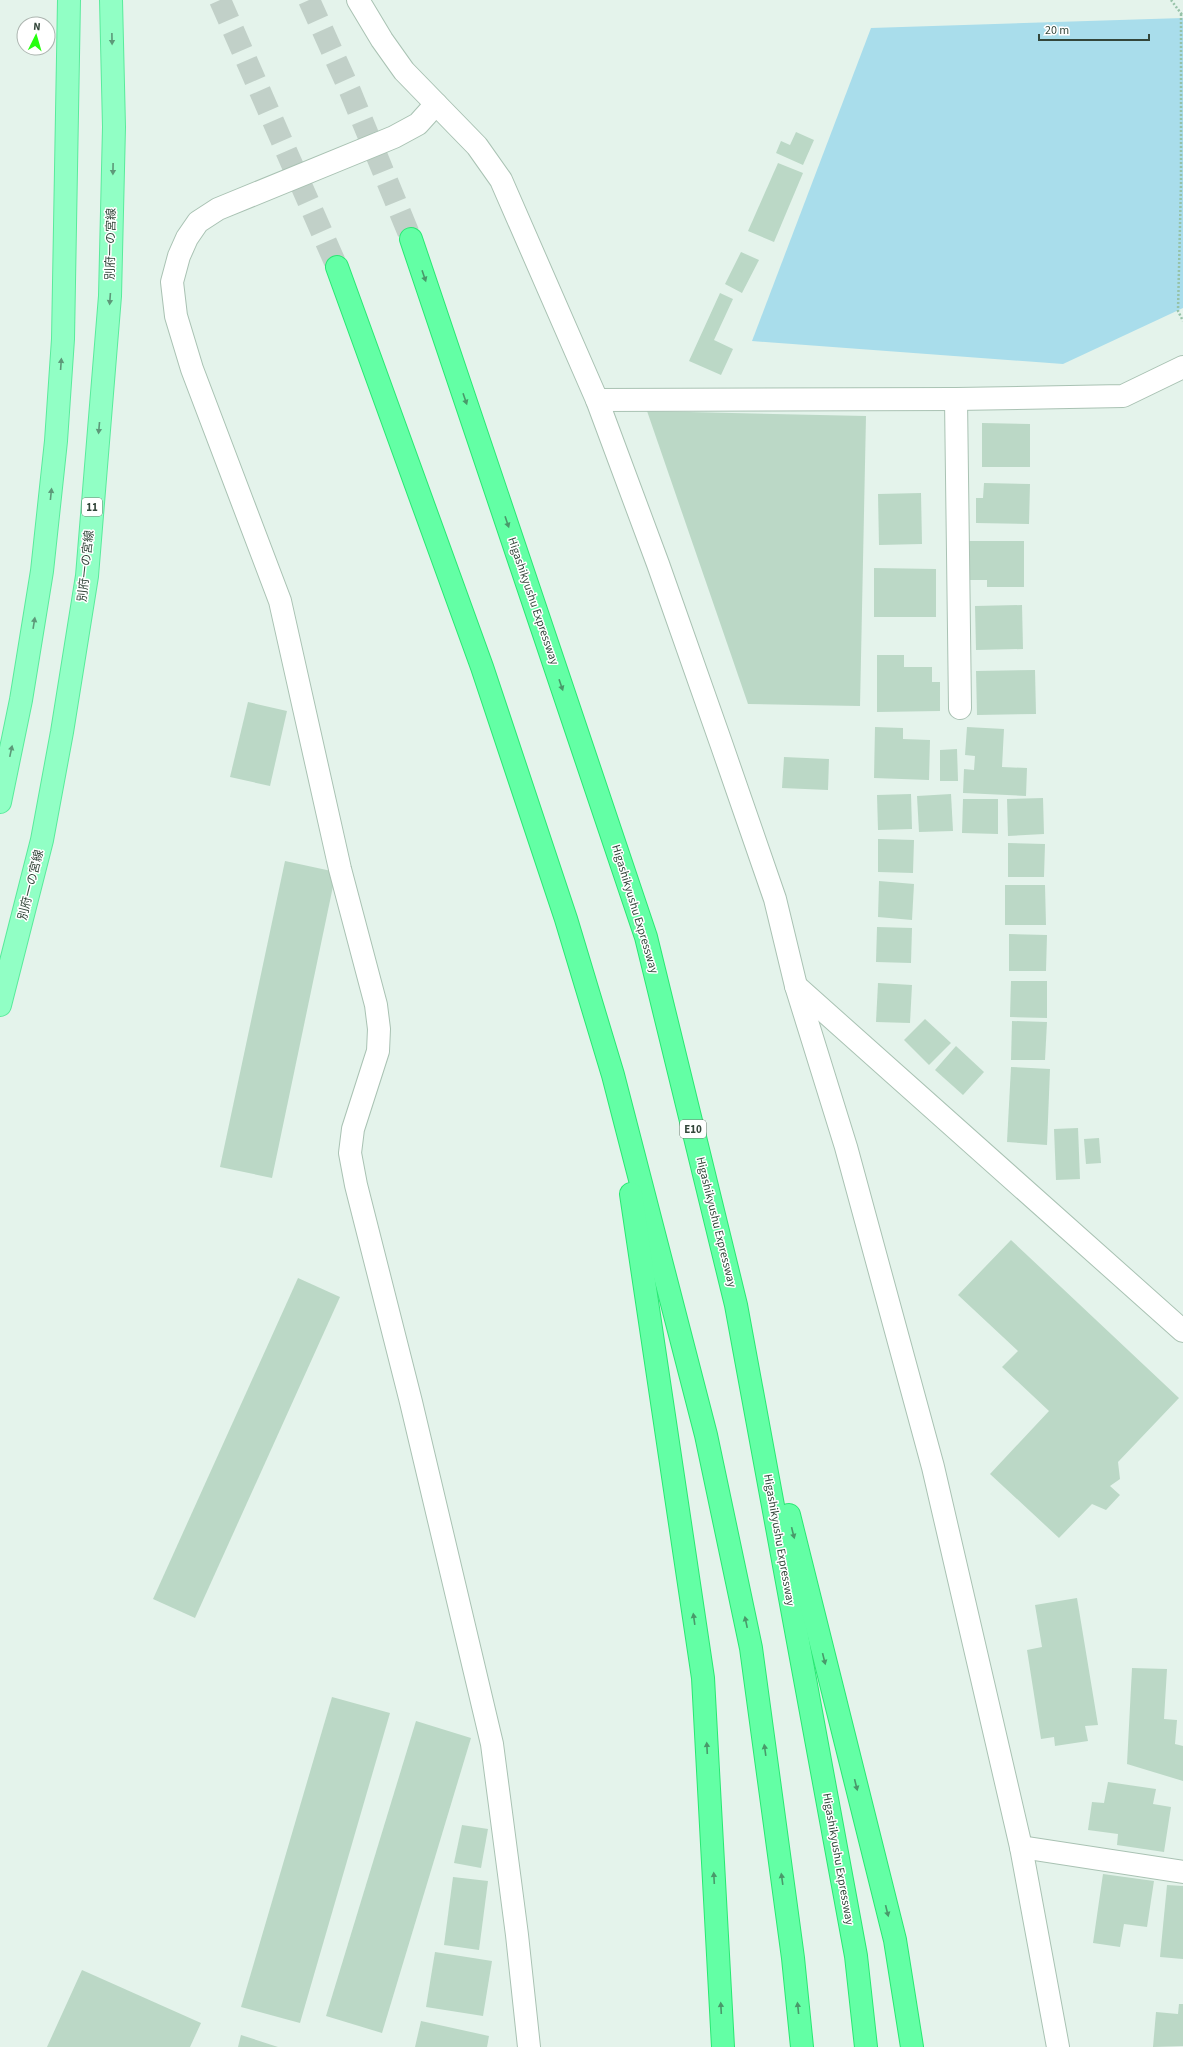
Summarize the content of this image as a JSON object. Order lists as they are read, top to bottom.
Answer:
{
  "streets": {
    "highway": ["Higashikyushu Expressway", "E10"],
    "main road": ["別府一の宮線", "11"]
  },
  "scale_bar": "20 m",
  "north": "top"
}
